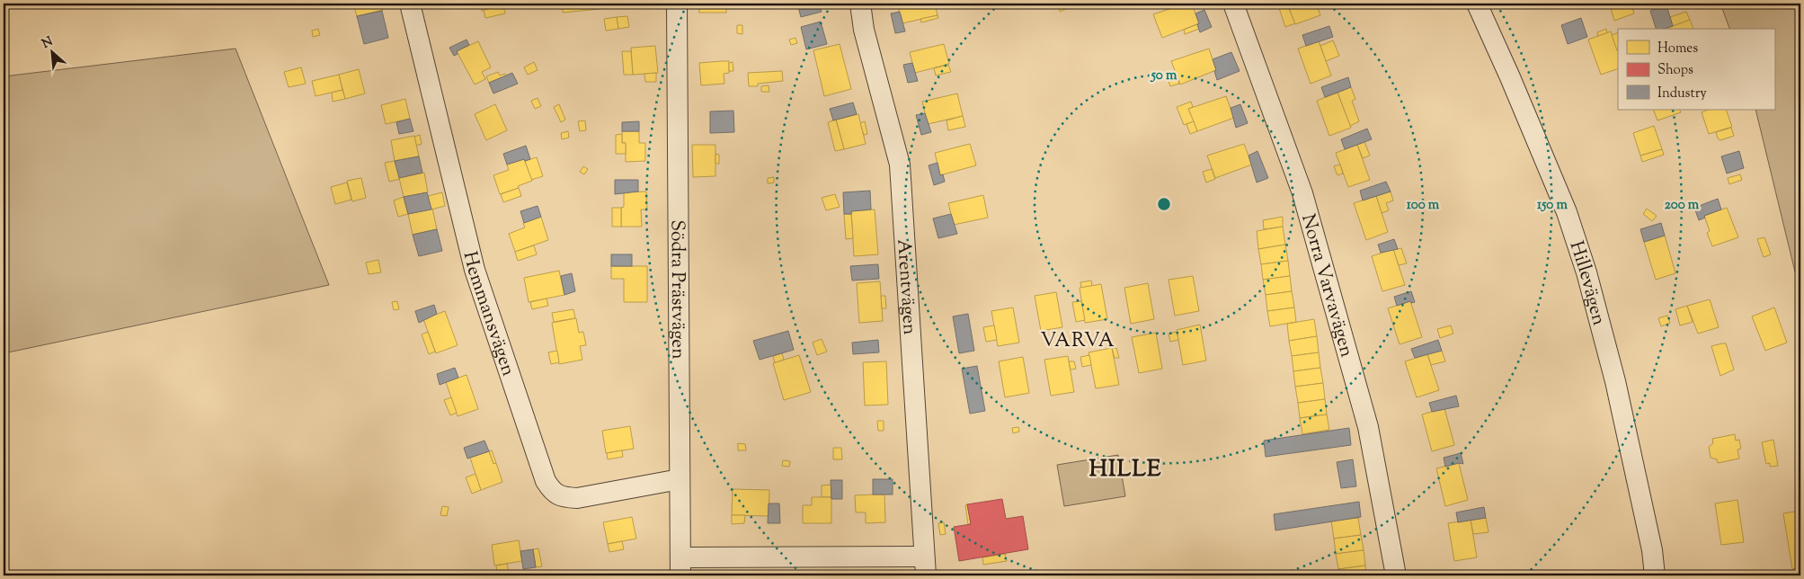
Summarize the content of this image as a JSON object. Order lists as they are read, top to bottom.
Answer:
{
  "streets": {
    "street": [
      "Hillevägen",
      "Norra Varvavägen",
      "Arentvägen",
      "Södra Prästvägen",
      "Hemmansvägen"
    ]
  },
  "crossings": [
    ["Södra Prästvägen", "Hemmansvägen"]
  ],
  "districts": ["VARVA", "HILLE"],
  "legend": ["Homes", "Shops", "Industry"],
  "north": "top left",
  "rings": [
    "50 m",
    "100 m",
    "150 m",
    "200 m"
  ]
}
